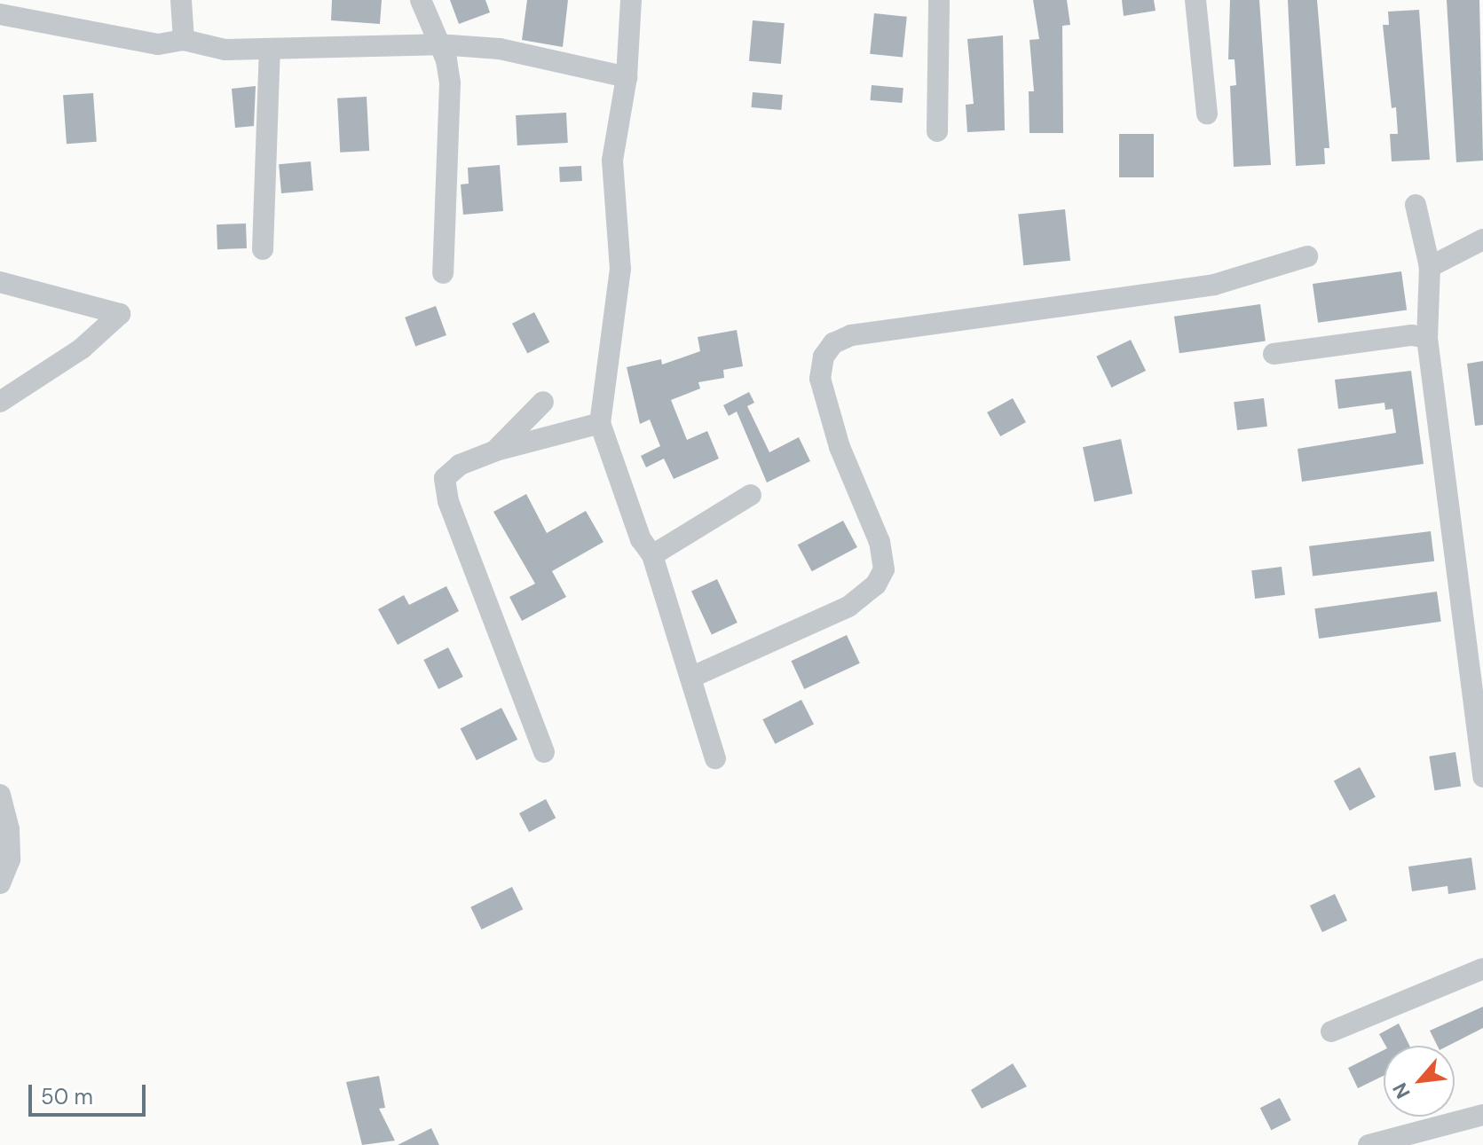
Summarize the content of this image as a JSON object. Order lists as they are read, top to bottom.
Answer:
{
  "scale_bar": "50 m",
  "north": "bottom left"
}
